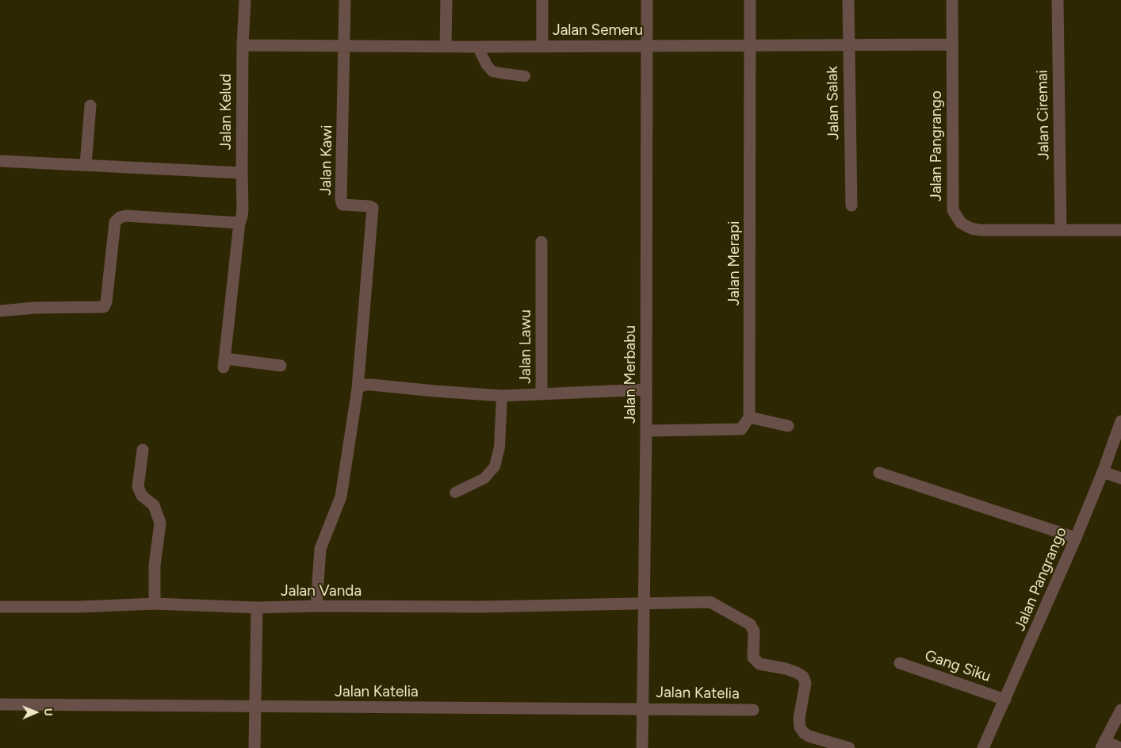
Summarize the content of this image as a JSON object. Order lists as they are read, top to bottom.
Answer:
{
  "streets": {
    "street": [
      "Jalan Semeru",
      "Jalan Salak",
      "Jalan Kelud",
      "Jalan Ciremai",
      "Jalan Pangrango",
      "Jalan Kawi",
      "Jalan Merapi",
      "Jalan Lawu",
      "Jalan Merbabu",
      "Jalan Vanda",
      "Gang Siku",
      "Jalan Katelia"
    ]
  },
  "crossings": [
    ["Jalan Semeru", "Jalan Salak"],
    ["Jalan Semeru", "Jalan Kelud"],
    ["Jalan Semeru", "Jalan Pangrango"],
    ["Jalan Semeru", "Jalan Kawi"],
    ["Jalan Semeru", "Jalan Merapi"],
    ["Jalan Semeru", "Jalan Merbabu"],
    ["Jalan Ciremai", "Jalan Pangrango"],
    ["Jalan Pangrango", "Gang Siku"],
    ["Jalan Lawu", "Jalan Merbabu"],
    ["Jalan Merbabu", "Jalan Vanda"],
    ["Jalan Merbabu", "Jalan Katelia"]
  ],
  "north": "right"
}
